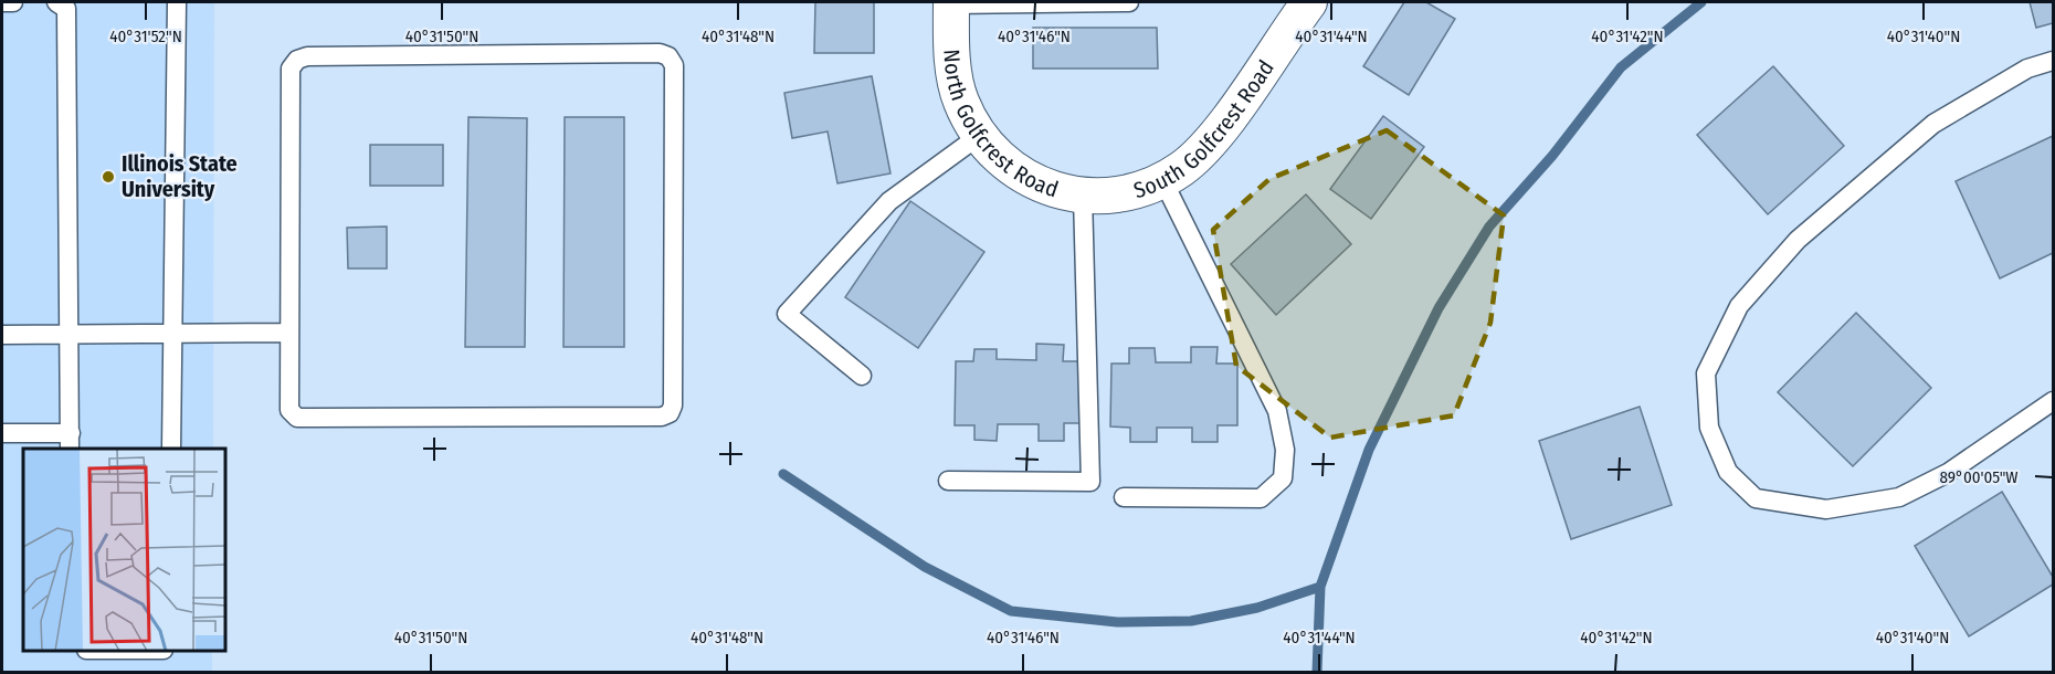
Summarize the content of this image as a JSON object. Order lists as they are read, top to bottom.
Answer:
{
  "streets": {
    "street": ["North Golfcrest Road", "South Golfcrest Road"]
  },
  "crossings": [
    ["North Golfcrest Road", "South Golfcrest Road"]
  ],
  "places": ["Illinois State University"],
  "coordinates": [
    "40°31'52\"N",
    "40°31'50\"N",
    "40°31'48\"N",
    "40°31'46\"N",
    "40°31'44\"N",
    "40°31'42\"N",
    "40°31'40\"N",
    "89°00'05\"W"
  ]
}
